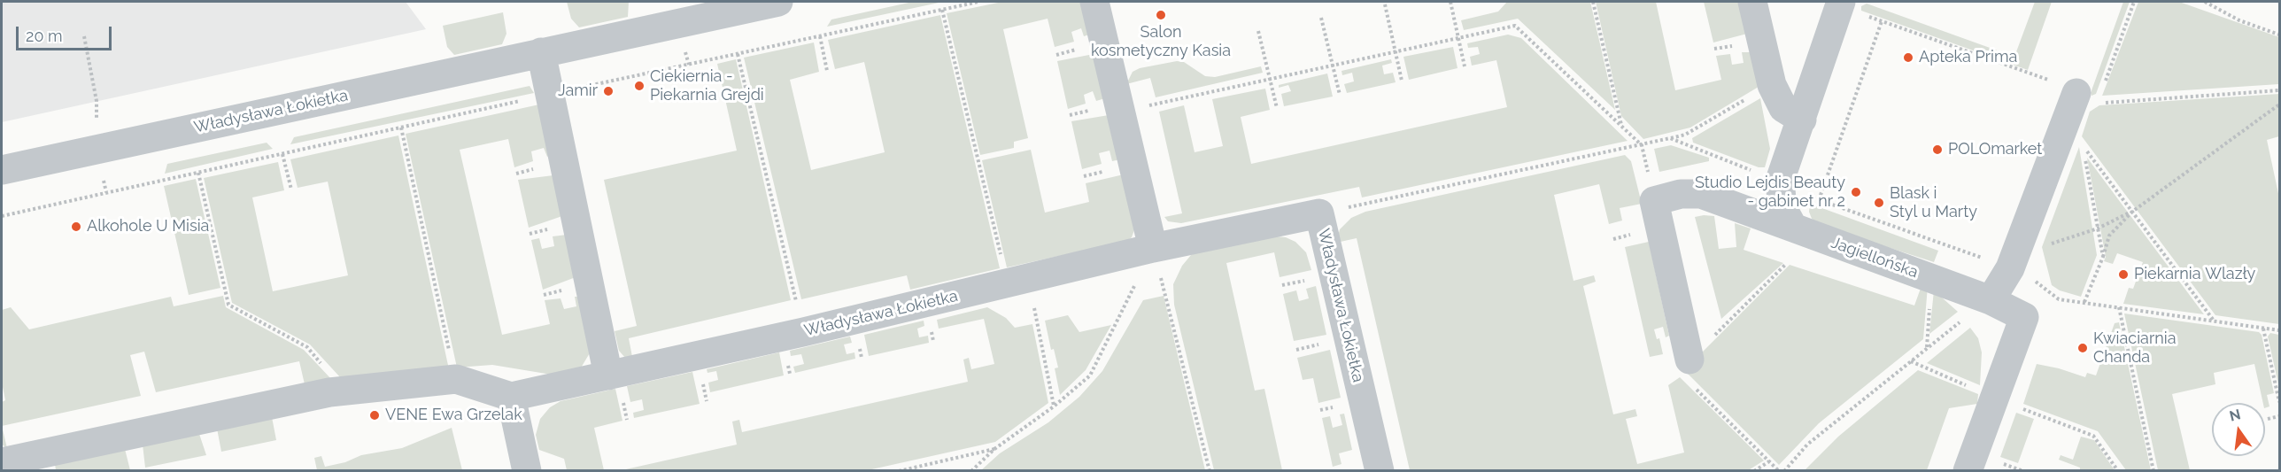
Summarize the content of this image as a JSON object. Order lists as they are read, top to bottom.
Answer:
{
  "streets": {
    "street": ["Władysława Łokietka", "Jagiellońska"]
  },
  "places": [
    "Salon kosmetyczny Kasia",
    "Apteka Prima",
    "Ciekiernia - Piekarnia Grejdi",
    "Jamir",
    "POLOmarket",
    "Studio Lejdis Beauty - gabinet nr 2",
    "Blask i Styl u Marty",
    "Alkohole U Misia",
    "Piekarnia Wlazły",
    "Kwiaciarnia Chanda",
    "VENE Ewa Grzelak"
  ],
  "scale_bar": "20 m",
  "north": "top"
}
